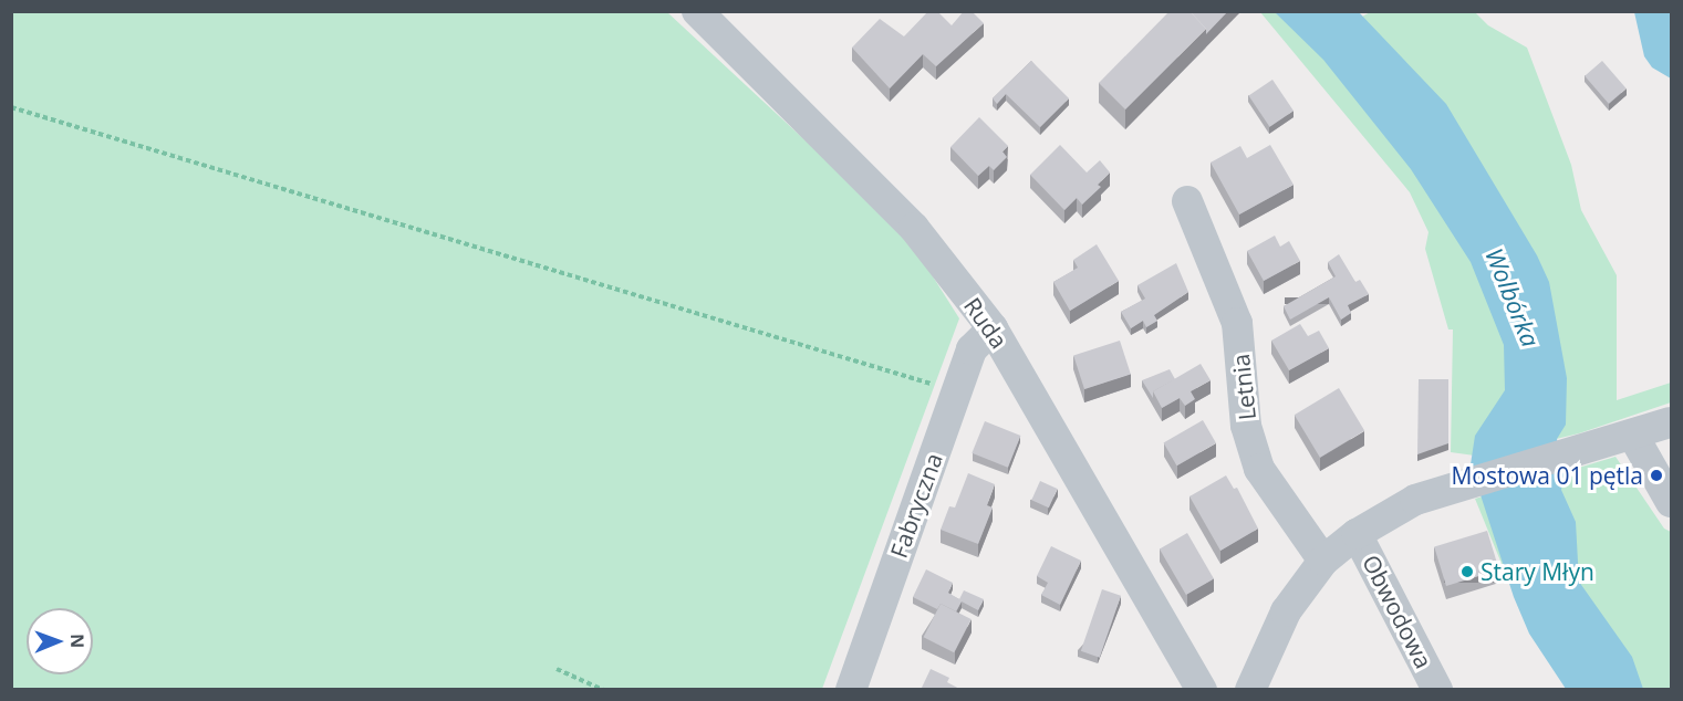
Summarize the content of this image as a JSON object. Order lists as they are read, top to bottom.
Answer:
{
  "streets": {
    "street": [
      "Ruda",
      "Letnia",
      "Fabryczna",
      "Obwodowa"
    ]
  },
  "crossings": [
    ["Ruda", "Fabryczna"]
  ],
  "water": ["Wolbórka"],
  "places": ["Mostowa 01 pętla", "Stary Młyn"],
  "north": "right"
}
